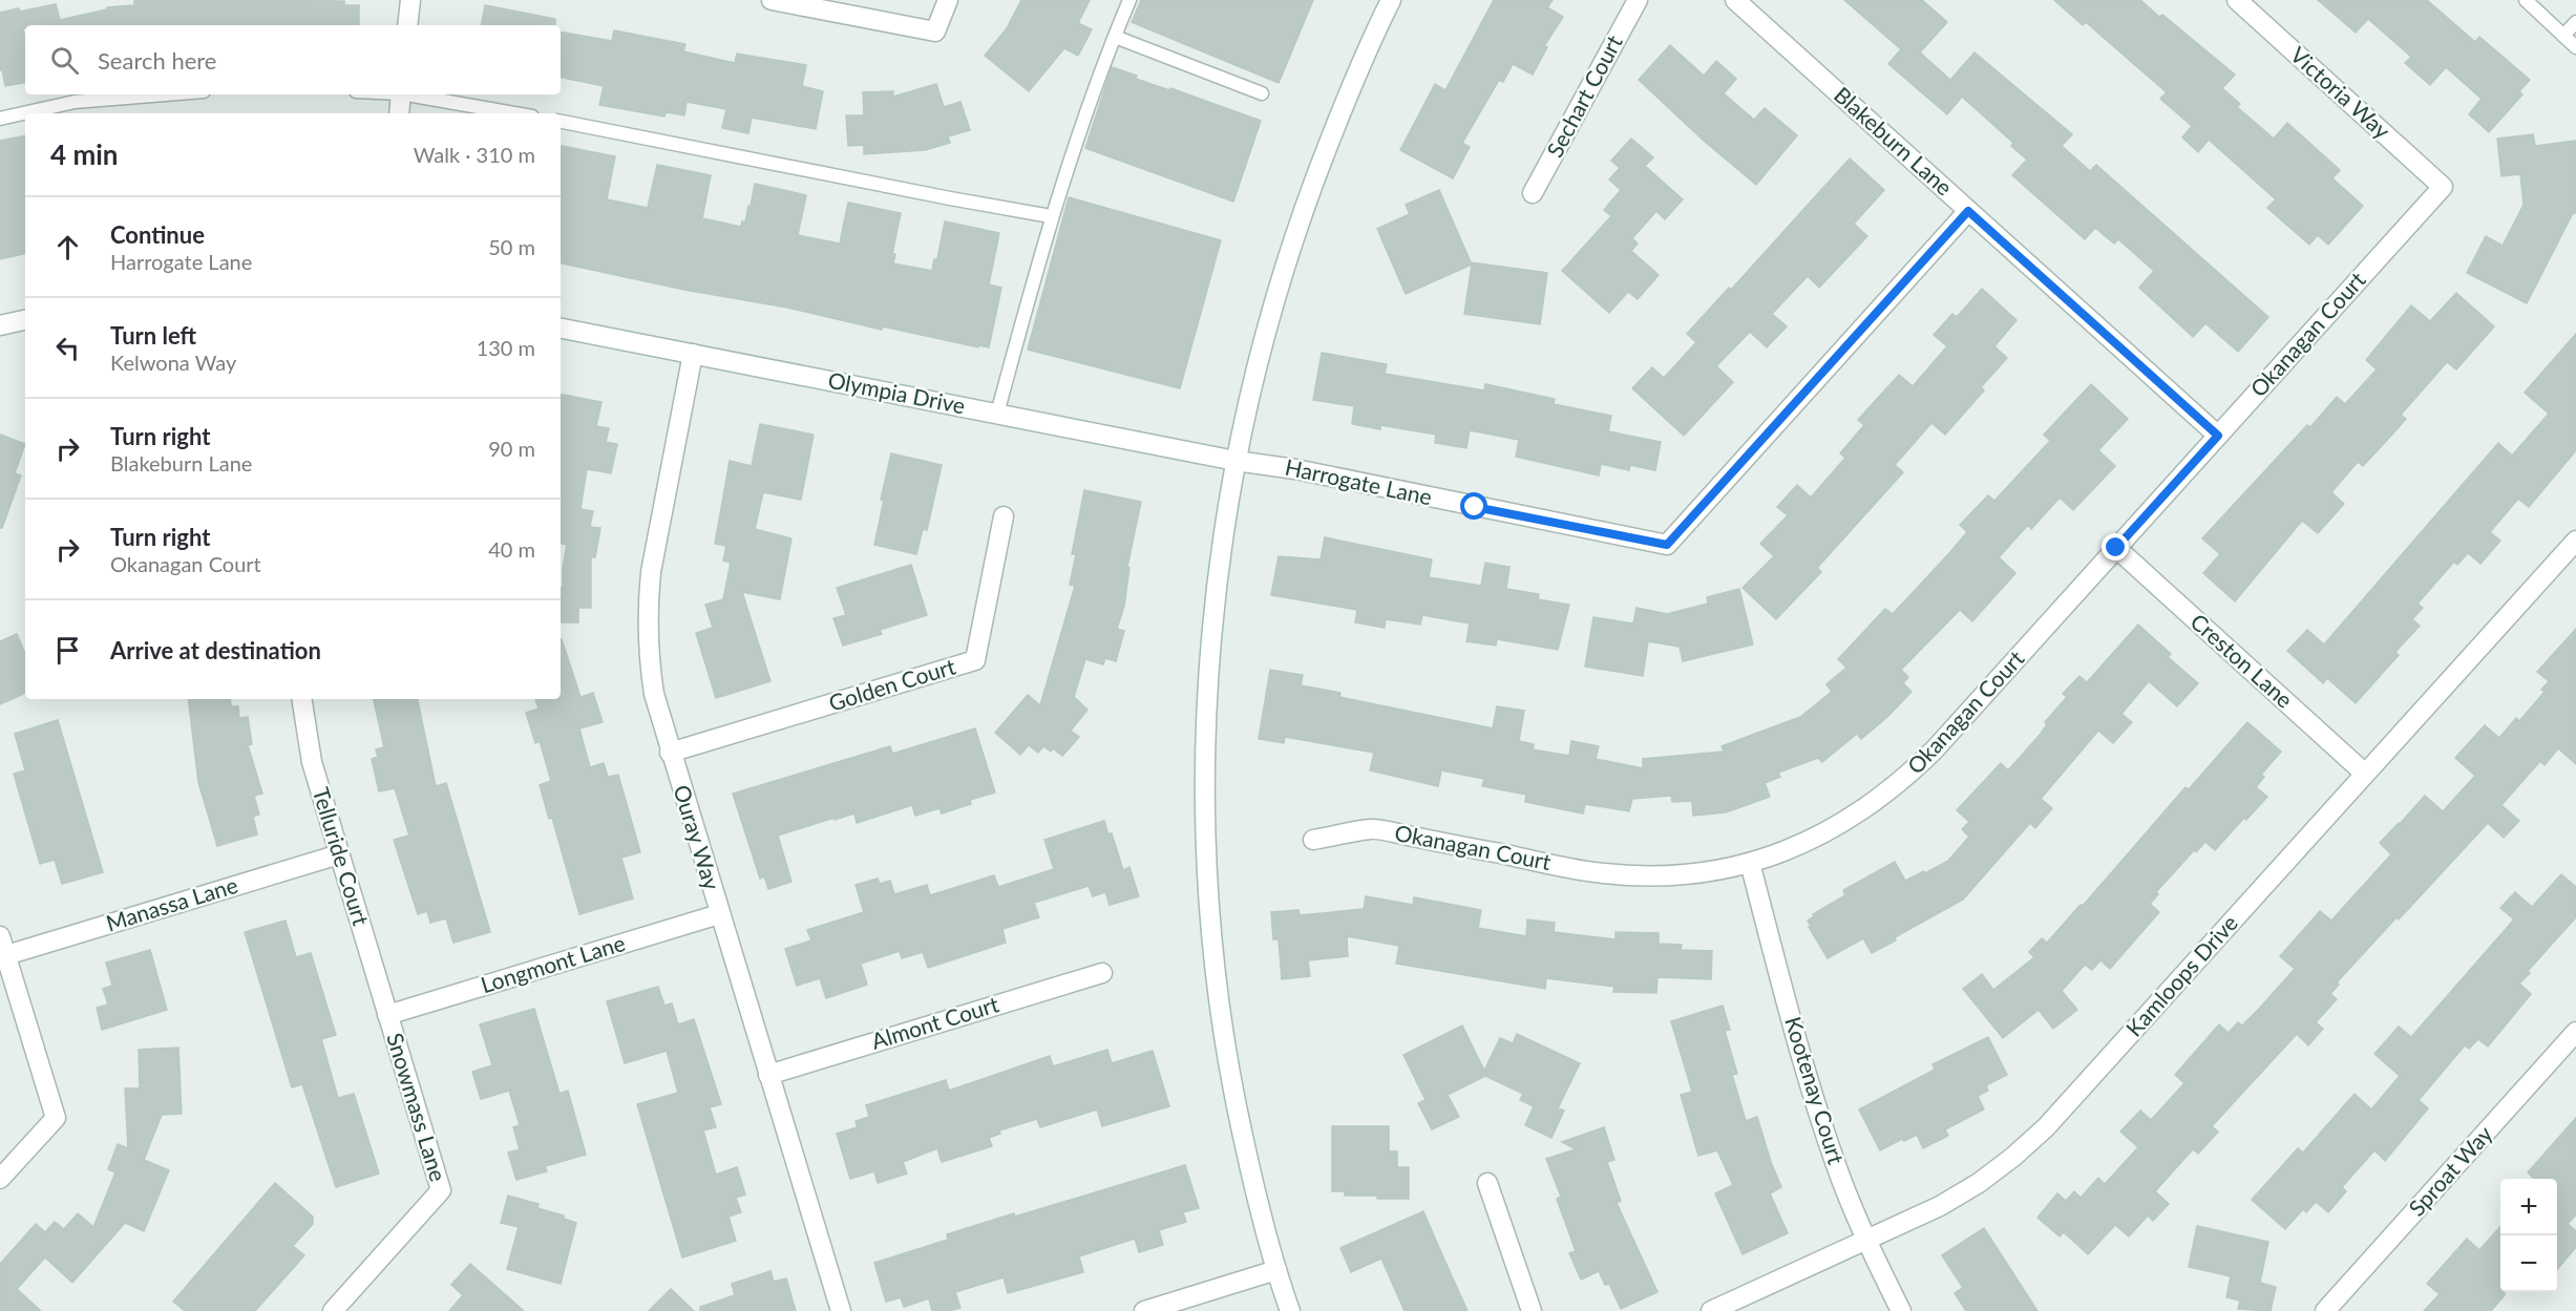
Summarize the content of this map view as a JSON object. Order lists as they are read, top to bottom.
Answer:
{
  "streets": {
    "street": [
      "Victoria Way",
      "Sechart Court",
      "Blakeburn Lane",
      "Okanagan Court",
      "Olympia Drive",
      "Harrogate Lane",
      "Creston Lane",
      "Golden Court",
      "Ouray Way",
      "Telluride Court",
      "Manassa Lane",
      "Longmont Lane",
      "Kamloops Drive",
      "Almont Court",
      "Kootenay Court",
      "Snowmass Lane",
      "Sproat Way"
    ]
  },
  "crossings": [
    ["Victoria Way", "Okanagan Court"],
    ["Blakeburn Lane", "Okanagan Court"],
    ["Blakeburn Lane", "Harrogate Lane"],
    ["Okanagan Court", "Creston Lane"],
    ["Okanagan Court", "Kootenay Court"],
    ["Olympia Drive", "Harrogate Lane"],
    ["Olympia Drive", "Ouray Way"],
    ["Creston Lane", "Kamloops Drive"],
    ["Golden Court", "Ouray Way"],
    ["Ouray Way", "Longmont Lane"],
    ["Ouray Way", "Almont Court"],
    ["Telluride Court", "Manassa Lane"],
    ["Telluride Court", "Longmont Lane"],
    ["Telluride Court", "Snowmass Lane"],
    ["Longmont Lane", "Snowmass Lane"],
    ["Kamloops Drive", "Kootenay Court"]
  ],
  "page": {
    "search": "Search here",
    "heading": ["4 min", "Walk · 310 m"],
    "list": [
      ["Continue", "Harrogate Lane", "50 m"],
      ["Turn left", "Kelwona Way", "130 m"],
      ["Turn right", "Blakeburn Lane", "90 m"],
      ["Turn right", "Okanagan Court", "40 m"],
      "Arrive at destination"
    ],
    "map_buttons": ["+", "−"]
  }
}
